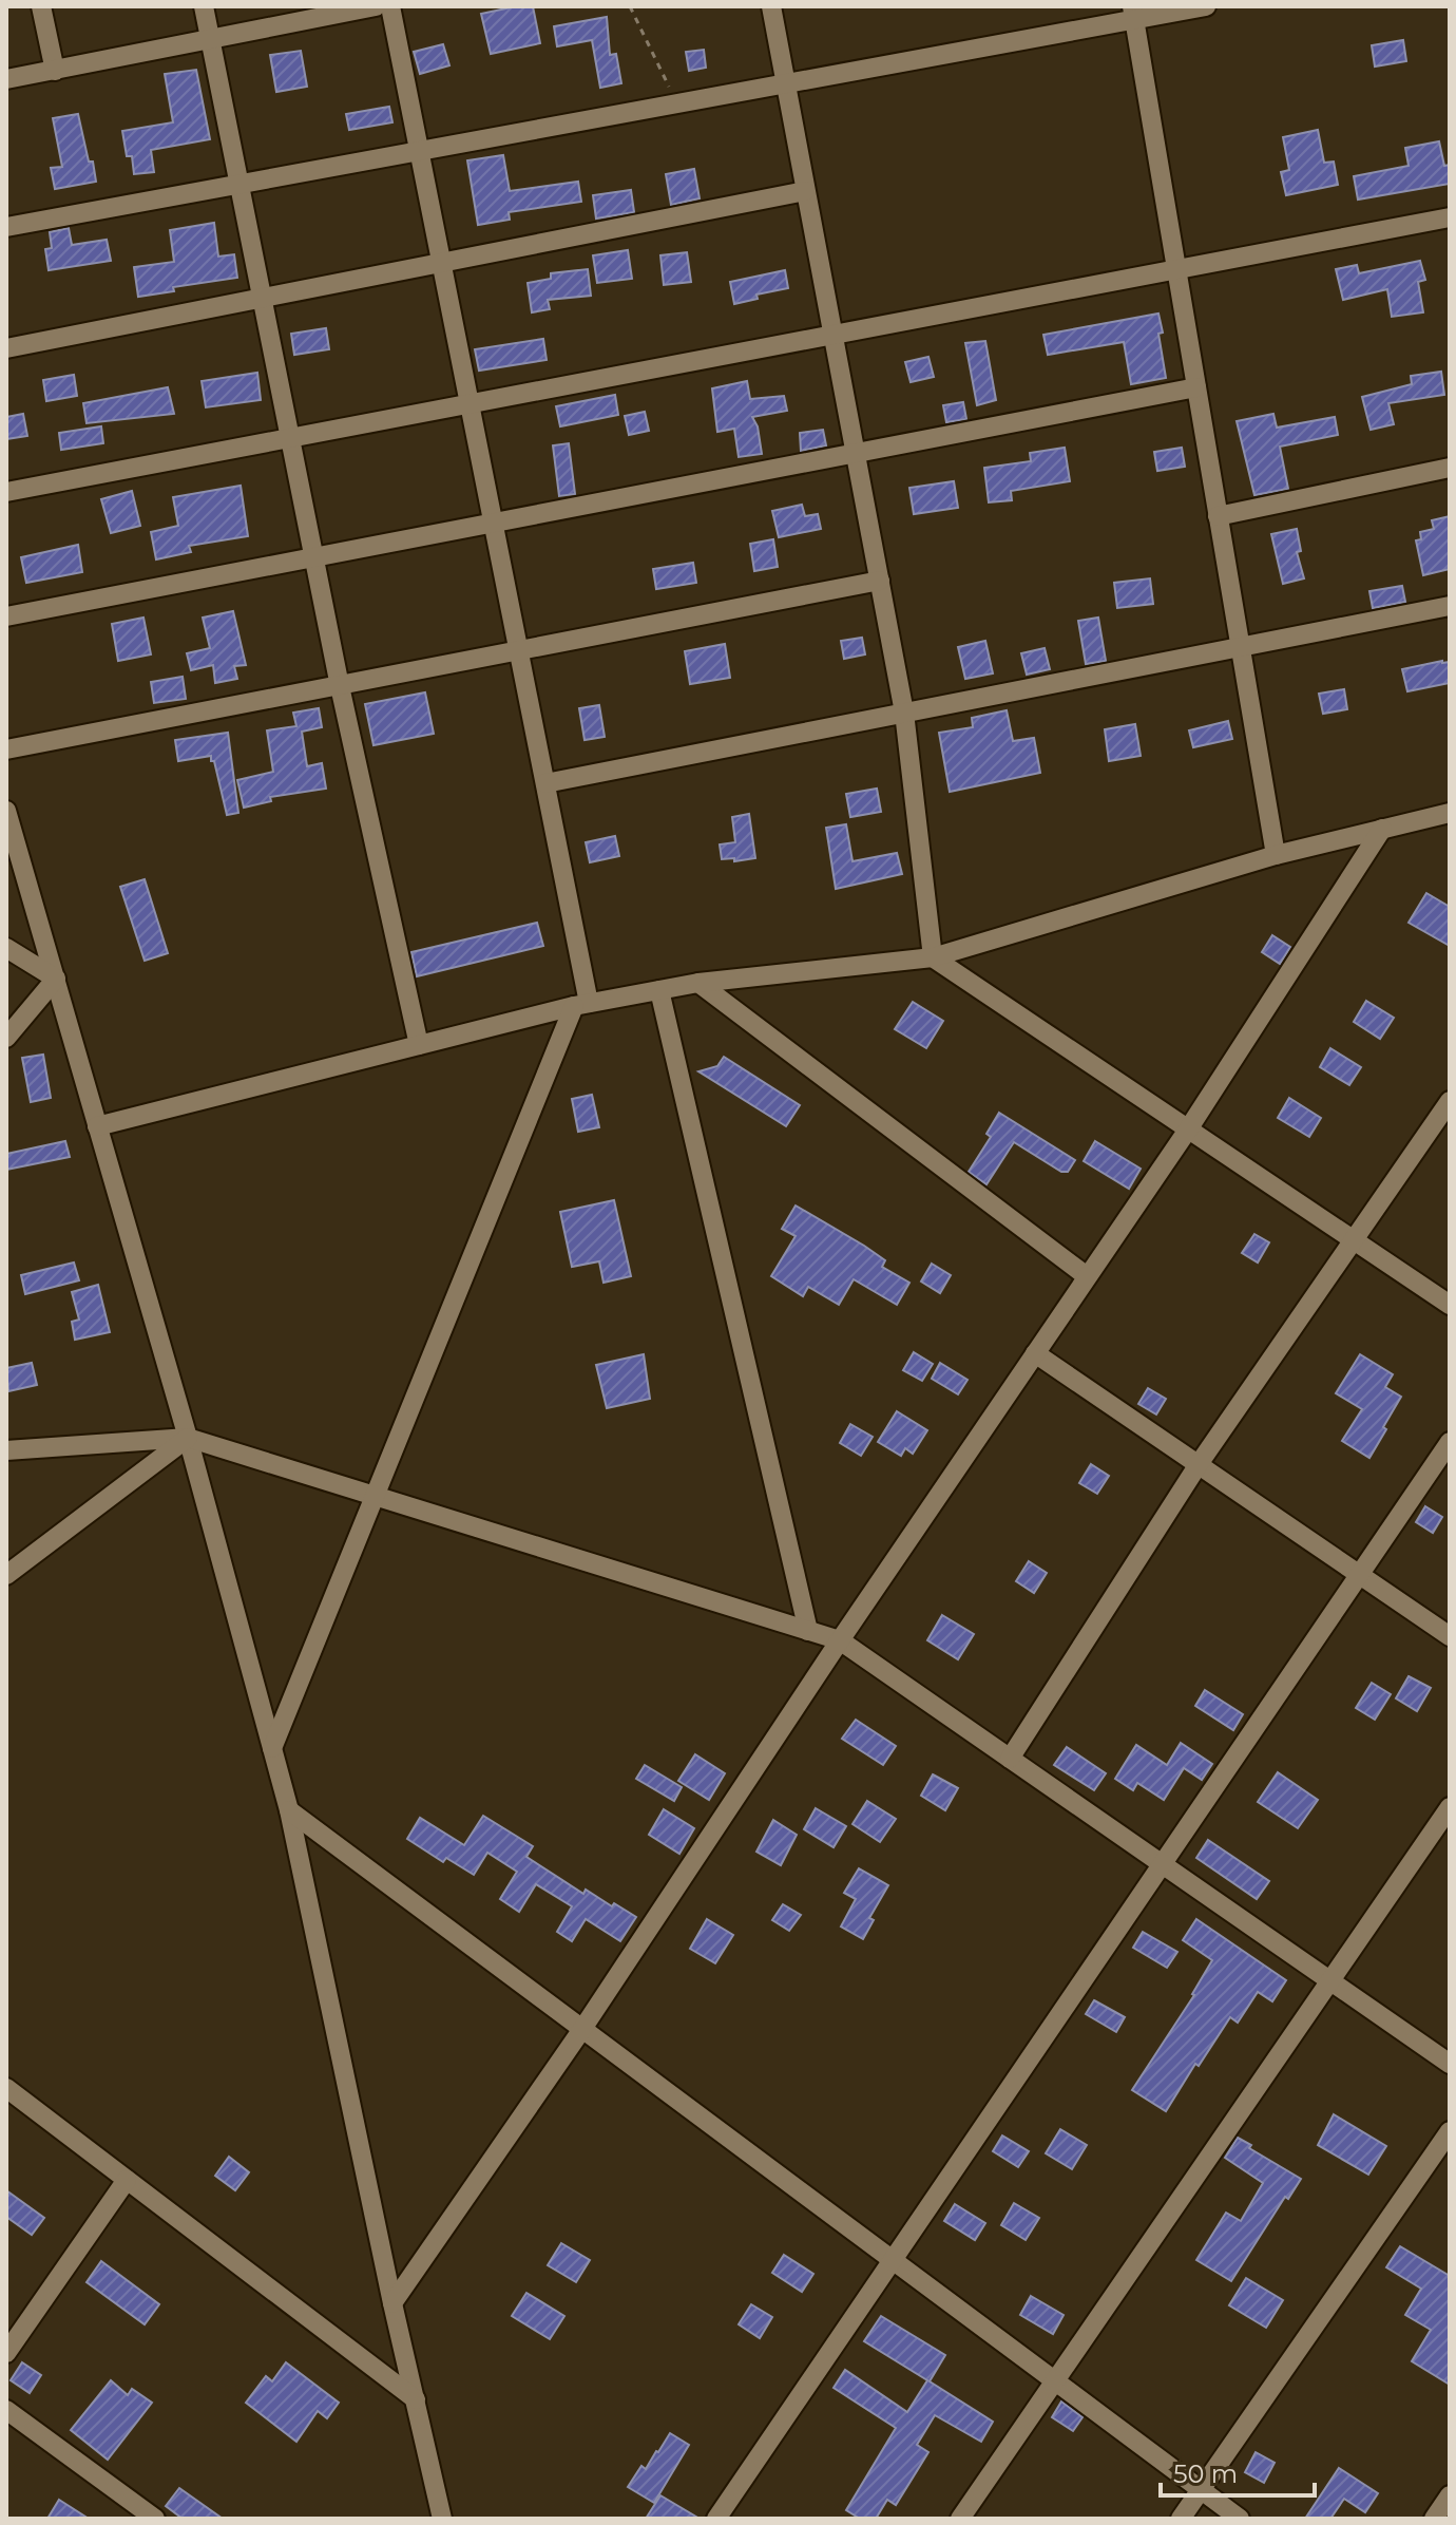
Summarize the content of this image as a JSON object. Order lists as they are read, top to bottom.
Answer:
{
  "scale_bar": "50 m"
}
